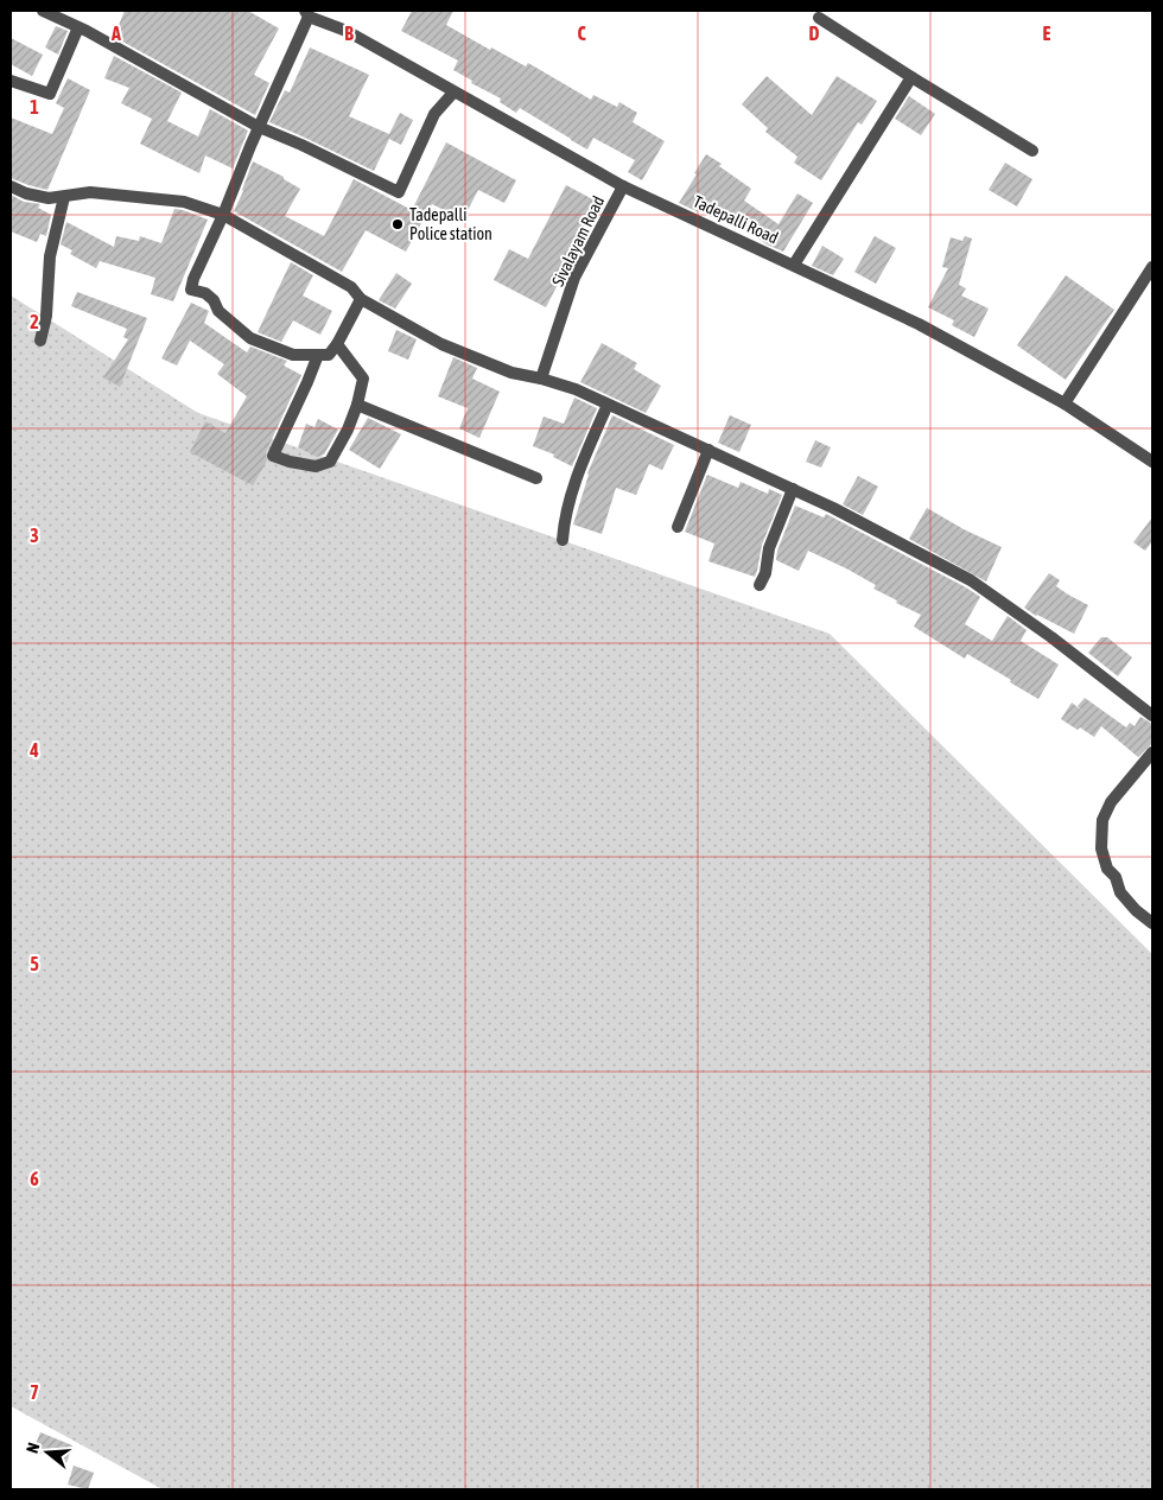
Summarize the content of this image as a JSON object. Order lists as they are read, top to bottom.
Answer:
{
  "streets": {
    "street": ["Tadepalli Road", "Sivalayam Road"]
  },
  "crossings": [
    ["Tadepalli Road", "Sivalayam Road"]
  ],
  "places": ["Tadepalli Police station"],
  "north": "left",
  "grid": {
    "columns": [
      "A",
      "B",
      "C",
      "D",
      "E"
    ],
    "rows": [
      "1",
      "2",
      "3",
      "4",
      "5",
      "6",
      "7"
    ]
  }
}
